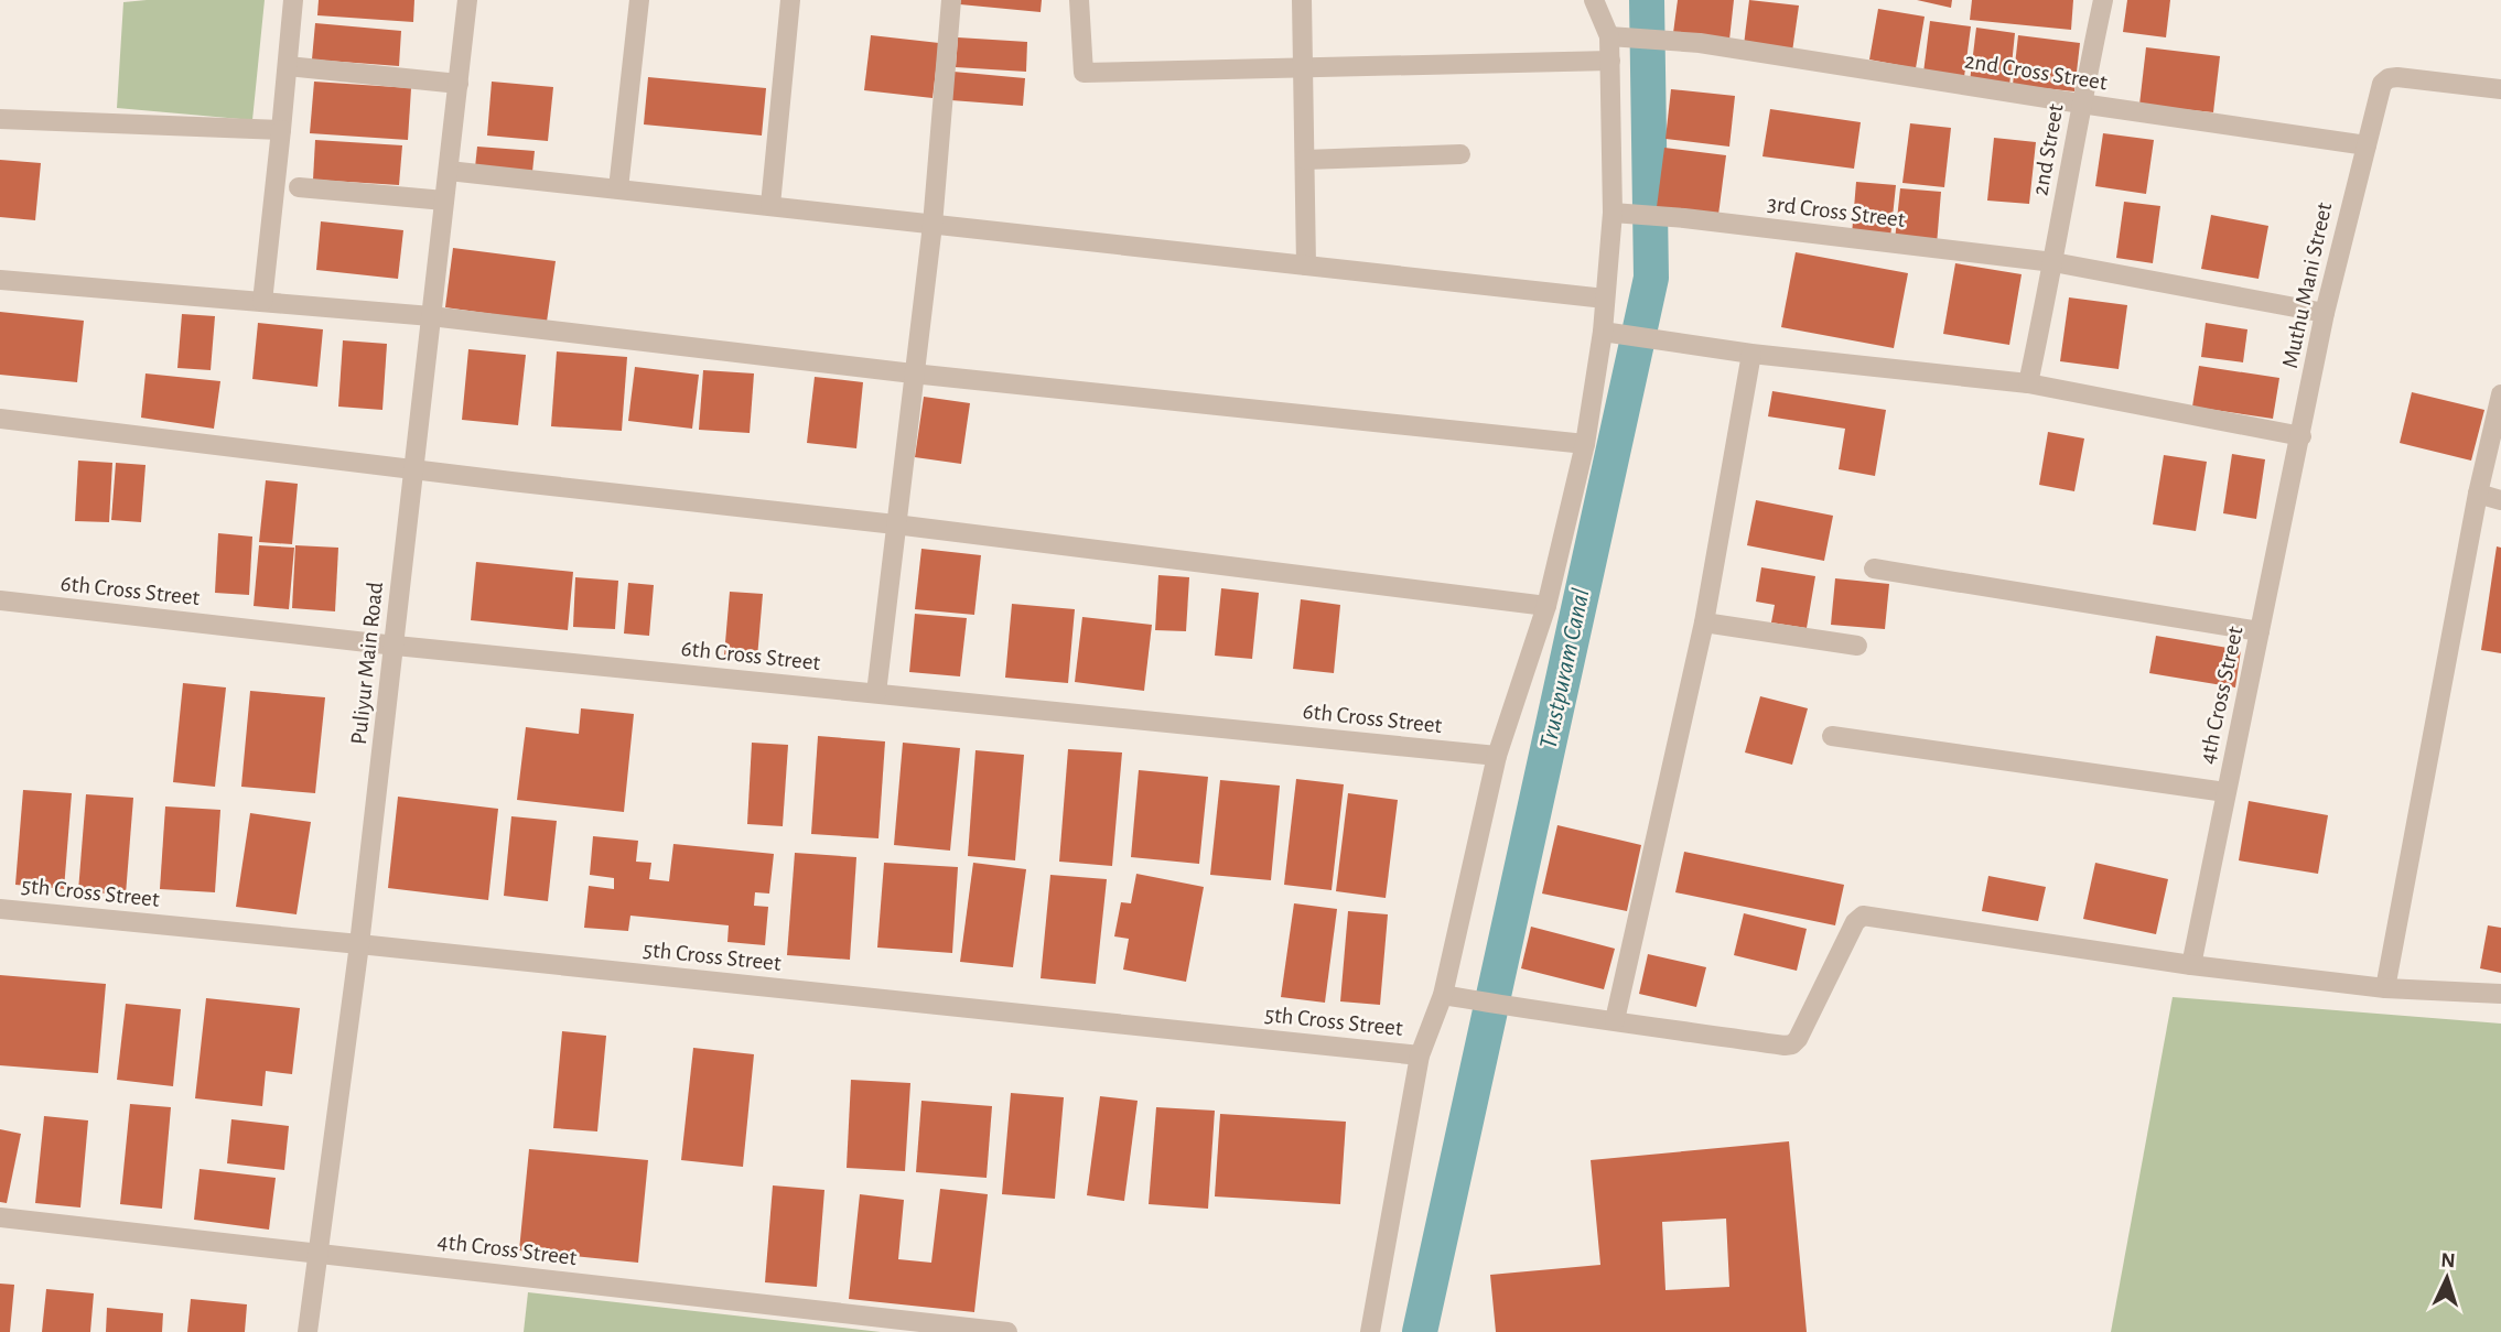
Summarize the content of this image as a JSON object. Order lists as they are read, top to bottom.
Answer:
{
  "streets": {
    "street": [
      "2nd Cross Street",
      "2nd Street",
      "3rd Cross Street",
      "Muthu Mani Street",
      "6th Cross Street",
      "Puliyur Main Road",
      "4th Cross Street",
      "5th Cross Street"
    ]
  },
  "crossings": [
    ["2nd Cross Street", "2nd Street"],
    ["2nd Cross Street", "Muthu Mani Street"],
    ["2nd Street", "3rd Cross Street"],
    ["3rd Cross Street", "Muthu Mani Street"],
    ["Muthu Mani Street", "4th Cross Street"],
    ["6th Cross Street", "Puliyur Main Road"],
    ["Puliyur Main Road", "4th Cross Street"],
    ["Puliyur Main Road", "5th Cross Street"]
  ],
  "water": ["Trustpuram Canal"],
  "north": "top"
}
